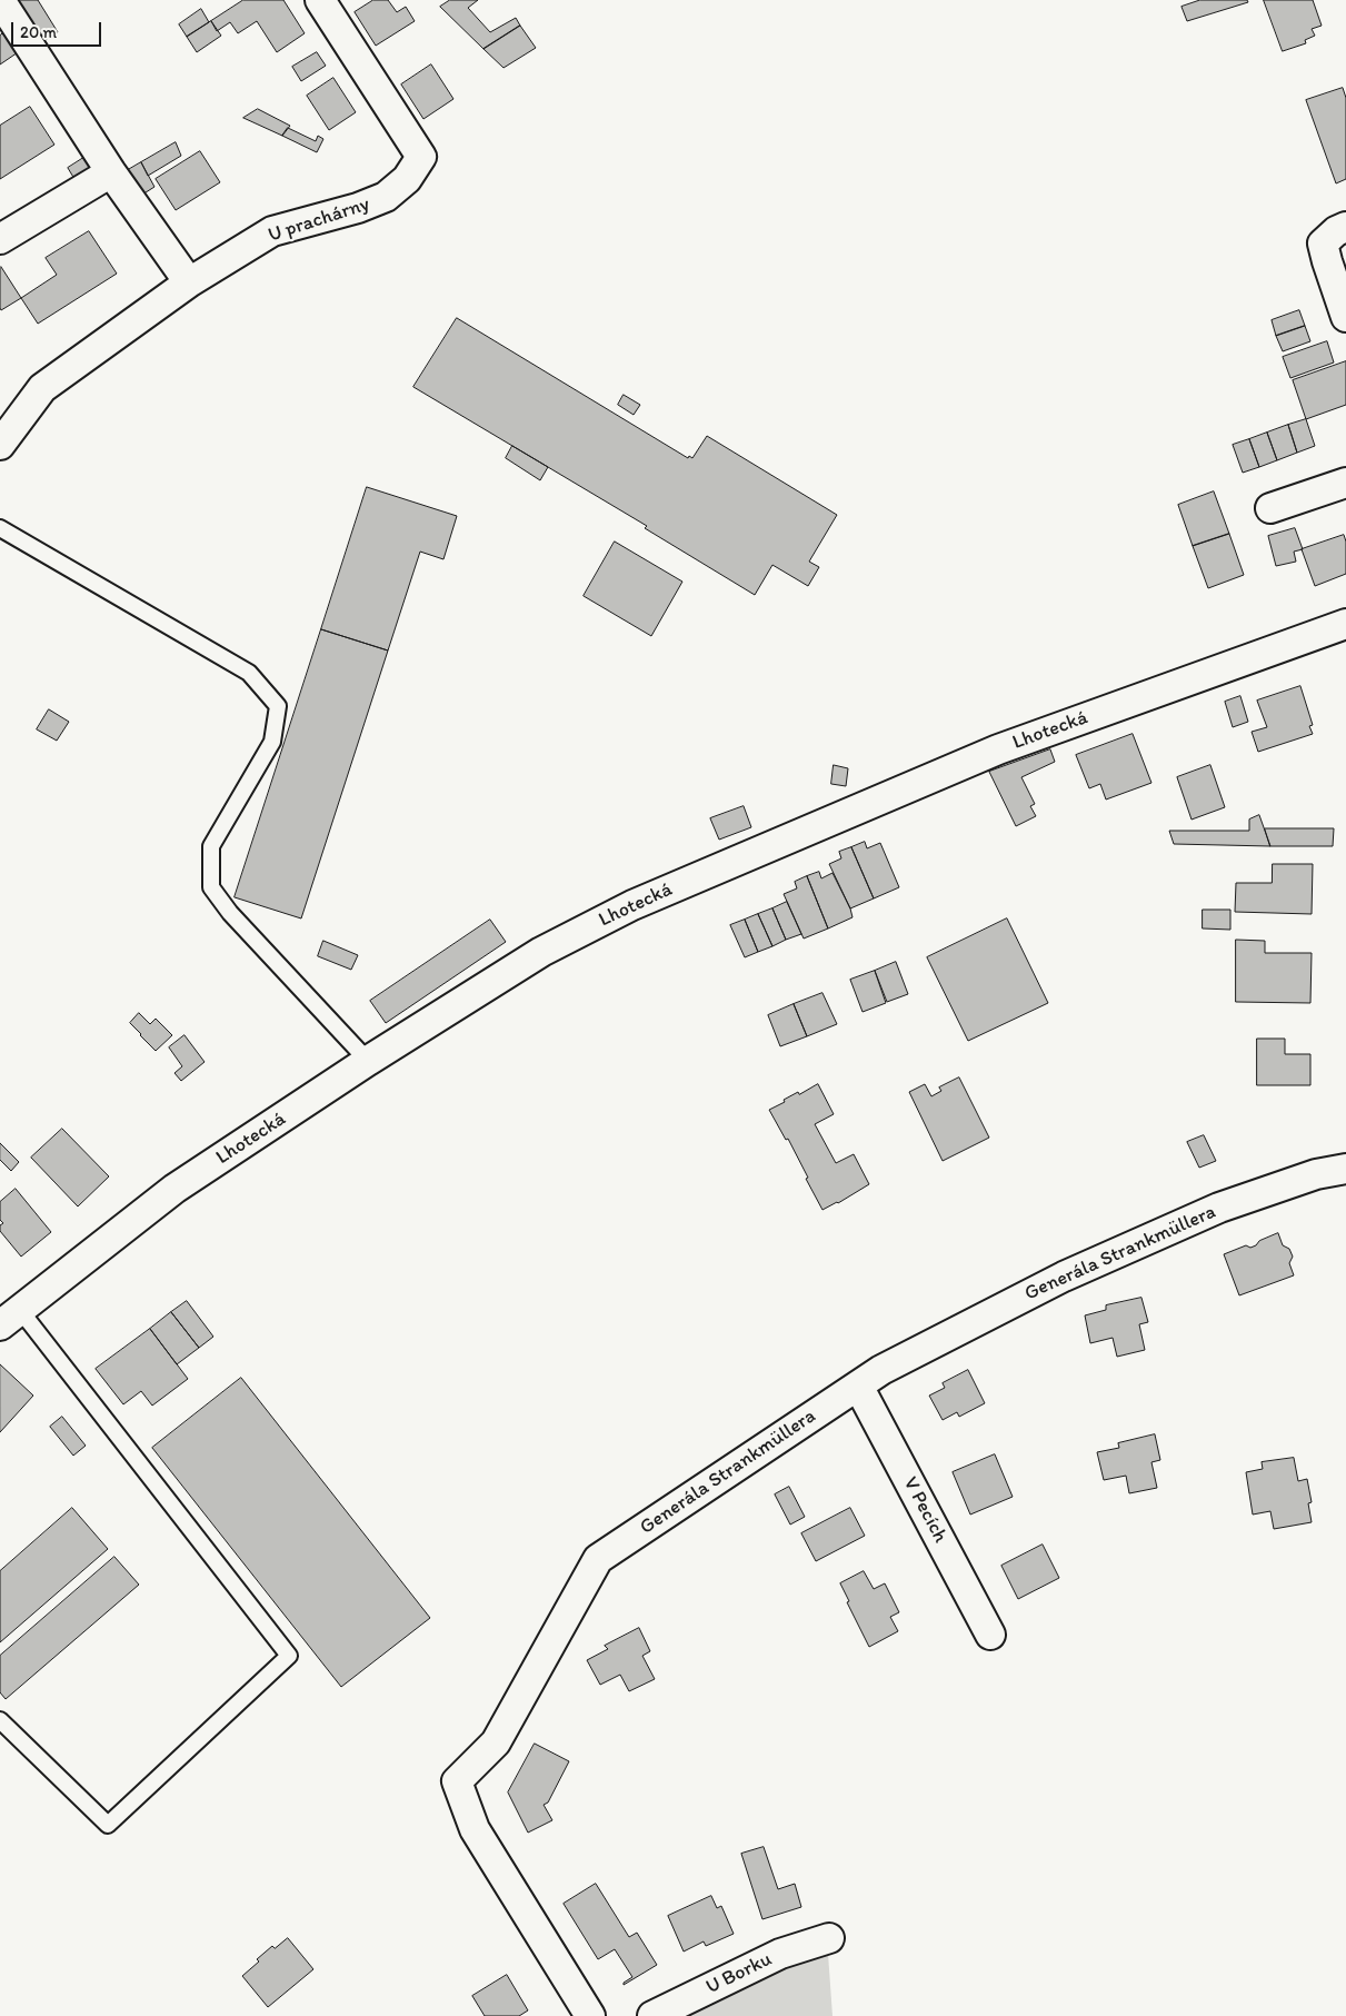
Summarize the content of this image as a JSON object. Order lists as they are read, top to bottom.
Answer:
{
  "streets": {
    "street": [
      "U prachárny",
      "Lhotecká",
      "Generála Strankmüllera",
      "V Pecích",
      "U Borku"
    ]
  },
  "crossings": [
    ["Generála Strankmüllera", "V Pecích"]
  ],
  "scale_bar": "20 m"
}
